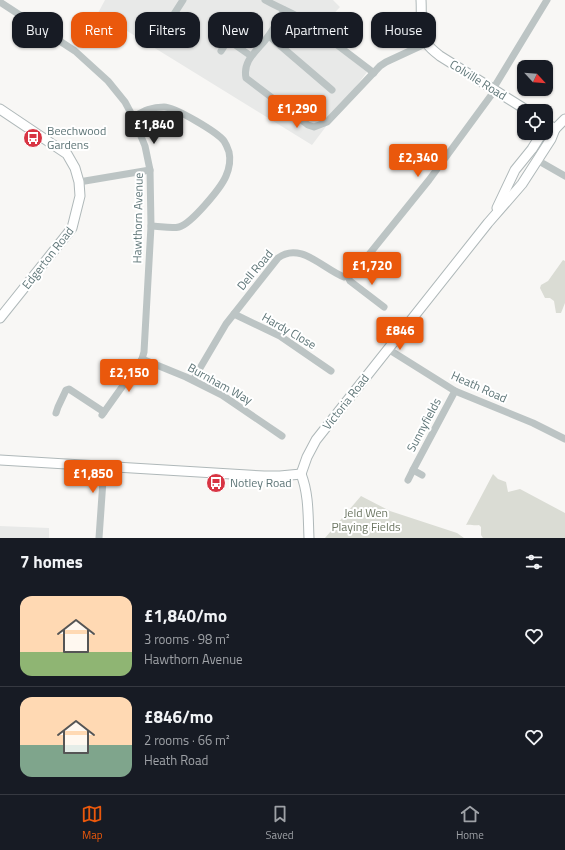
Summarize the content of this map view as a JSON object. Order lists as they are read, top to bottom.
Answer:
{
  "streets": {
    "street": [
      "Colville Road",
      "Hawthorn Avenue",
      "Edgerton Road",
      "Dell Road",
      "Hardy Close",
      "Burnham Way",
      "Heath Road",
      "Victoria Road",
      "Sunnyfields"
    ]
  },
  "crossings": [
    ["Hawthorn Avenue", "Burnham Way"],
    ["Dell Road", "Hardy Close"],
    ["Dell Road", "Burnham Way"],
    ["Heath Road", "Victoria Road"],
    ["Heath Road", "Sunnyfields"]
  ],
  "parks": ["Jeld Wen Playing Fields"],
  "places": {
    "bus stop": ["Beechwood Gardens", "Notley Road"]
  },
  "north": "bottom right",
  "page": {
    "chip": [
      "Buy",
      "Rent",
      "Filters",
      "New",
      "Apartment",
      "House"
    ],
    "price": [
      "£1,290",
      "£1,840",
      "£2,340",
      "£1,720",
      "£846",
      "£2,150",
      "£1,850"
    ],
    "heading": "7 homes",
    "list": [
      {
        "name": "£1,840/mo",
        "note": "3 rooms · 98 m² · Hawthorn Avenue"
      },
      {
        "name": "£846/mo",
        "note": "2 rooms · 66 m² · Heath Road"
      }
    ],
    "tabs": ["Map", "Saved", "Home"]
  }
}
